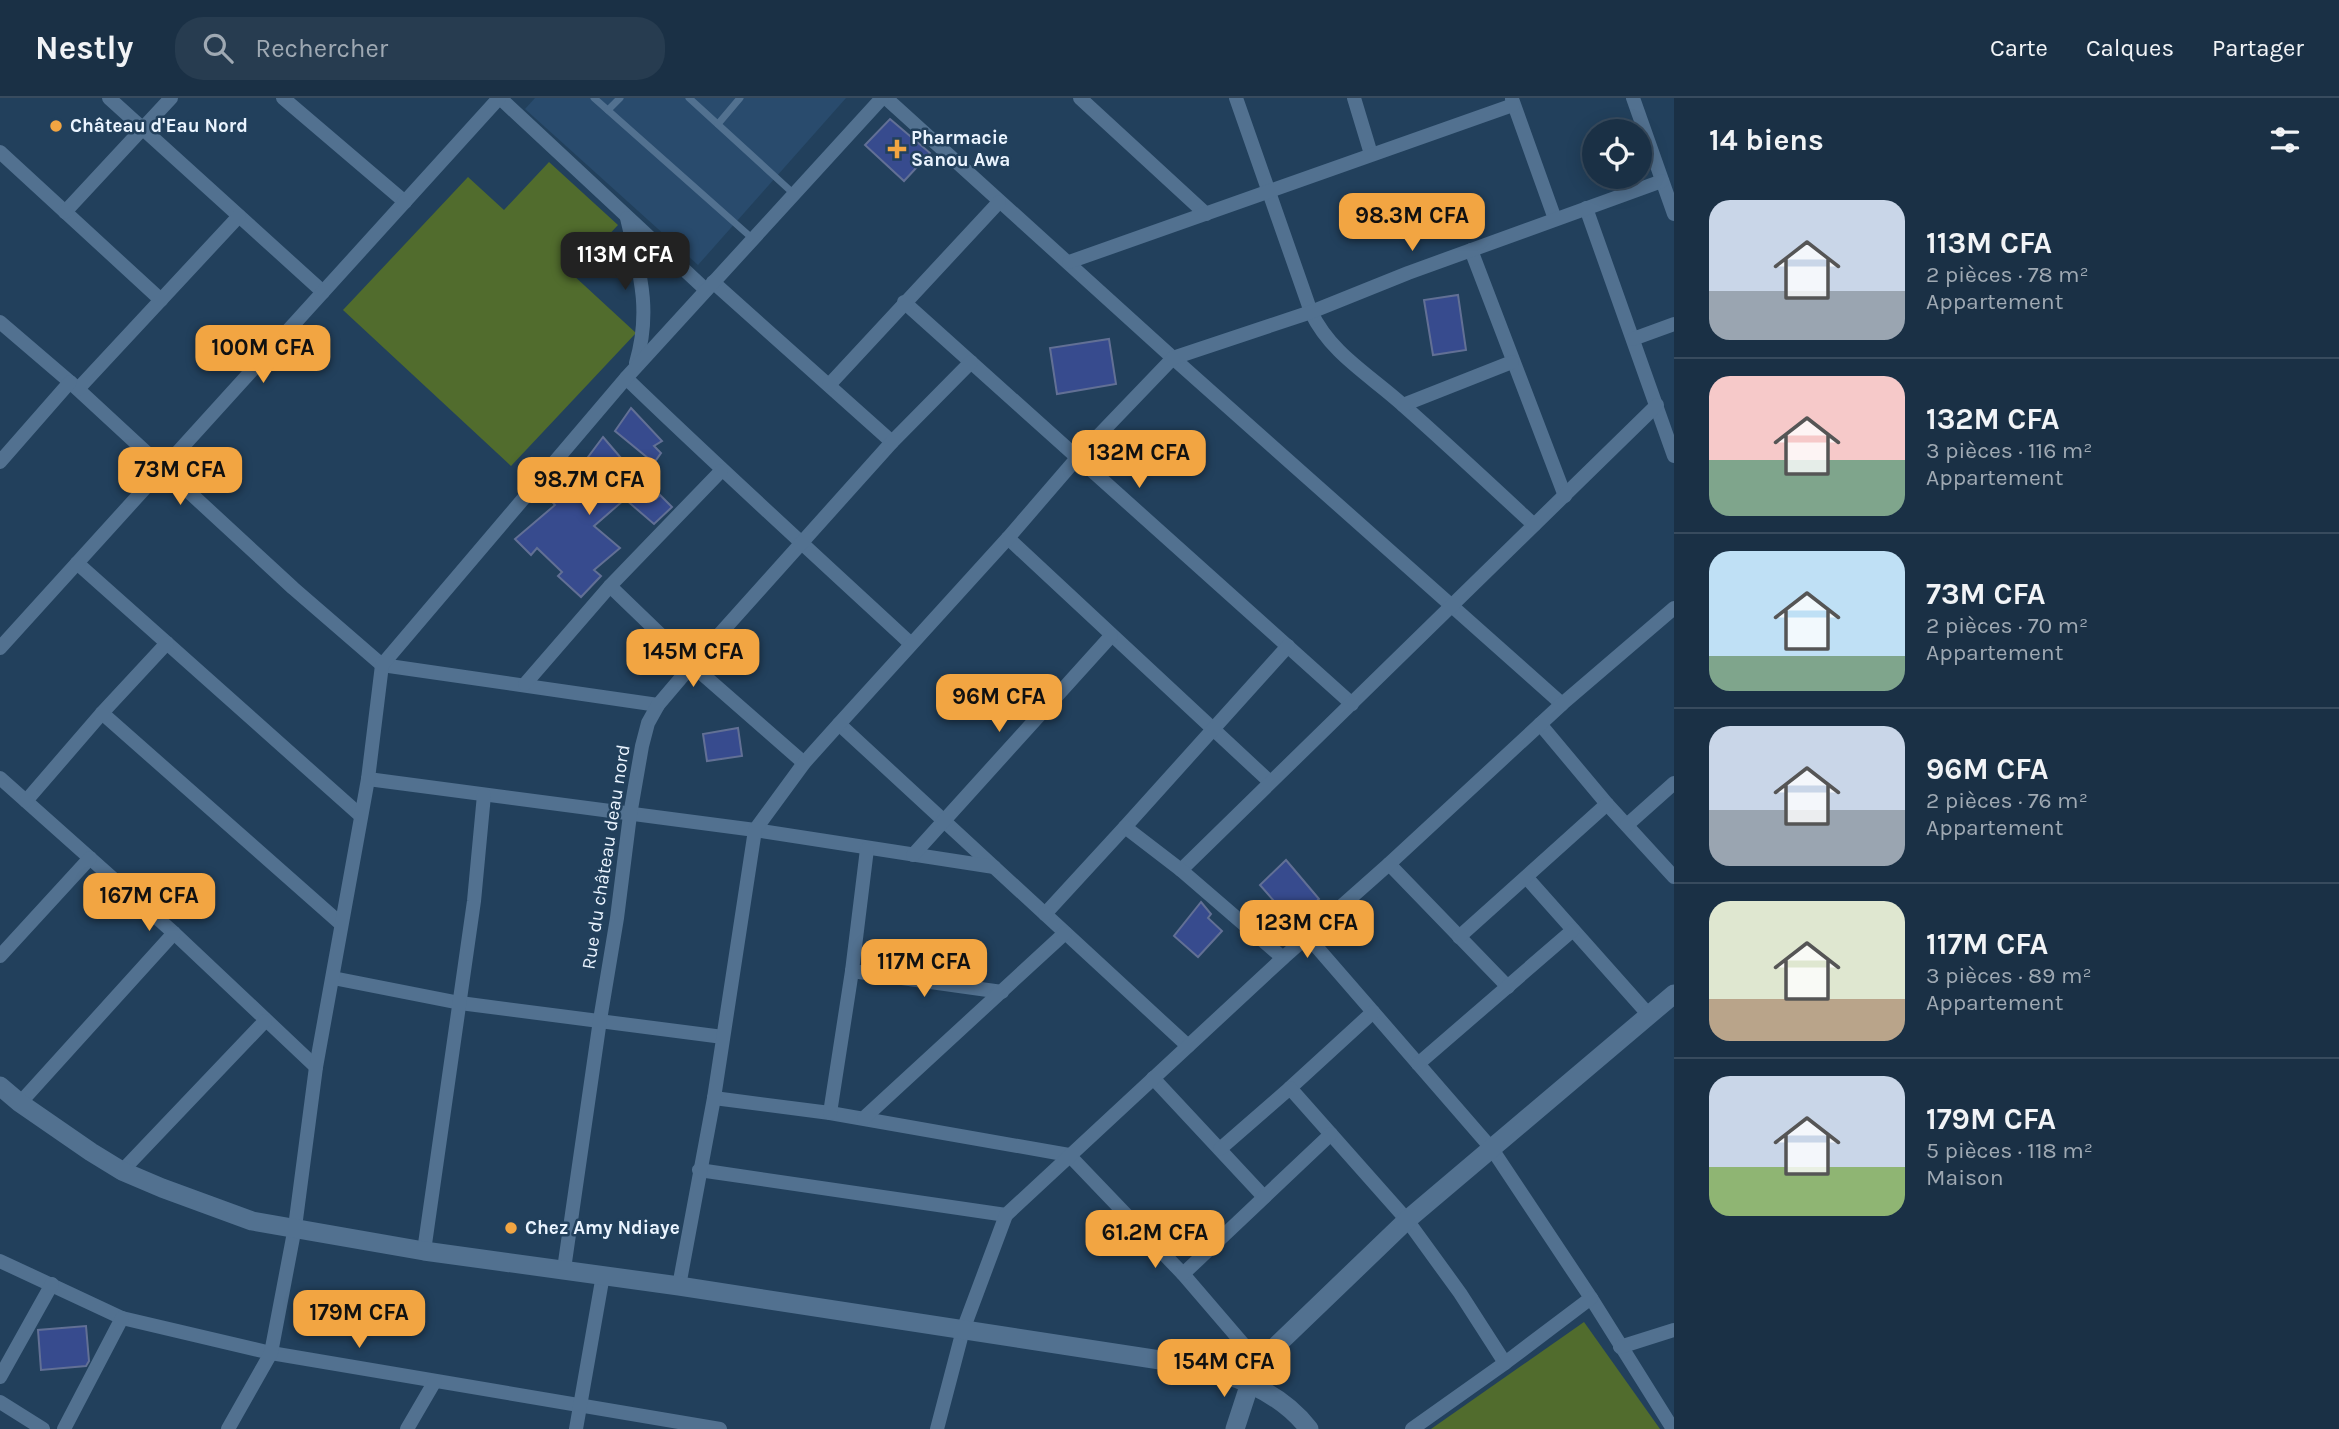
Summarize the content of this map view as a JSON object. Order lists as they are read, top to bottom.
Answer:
{
  "streets": {
    "street": ["Rue du château deau nord"]
  },
  "places": {
    "other": ["Château d'Eau Nord", "Chez Amy Ndiaye"],
    "health": ["Pharmacie Sanou Awa"]
  },
  "page": {
    "header": "Nestly",
    "search": "Rechercher",
    "nav": ["Carte", "Calques", "Partager"],
    "heading": "14 biens",
    "list": [
      {
        "name": "113M CFA",
        "note": "2 pièces · 78 m² · Appartement"
      },
      {
        "name": "132M CFA",
        "note": "3 pièces · 116 m² · Appartement"
      },
      {
        "name": "73M CFA",
        "note": "2 pièces · 70 m² · Appartement"
      },
      {
        "name": "96M CFA",
        "note": "2 pièces · 76 m² · Appartement"
      },
      {
        "name": "117M CFA",
        "note": "3 pièces · 89 m² · Appartement"
      },
      {
        "name": "179M CFA",
        "note": "5 pièces · 118 m² · Maison"
      }
    ],
    "price": [
      "98.3M CFA",
      "113M CFA",
      "100M CFA",
      "132M CFA",
      "73M CFA",
      "98.7M CFA",
      "145M CFA",
      "96M CFA",
      "167M CFA",
      "123M CFA",
      "117M CFA",
      "61.2M CFA",
      "179M CFA",
      "154M CFA"
    ]
  }
}
